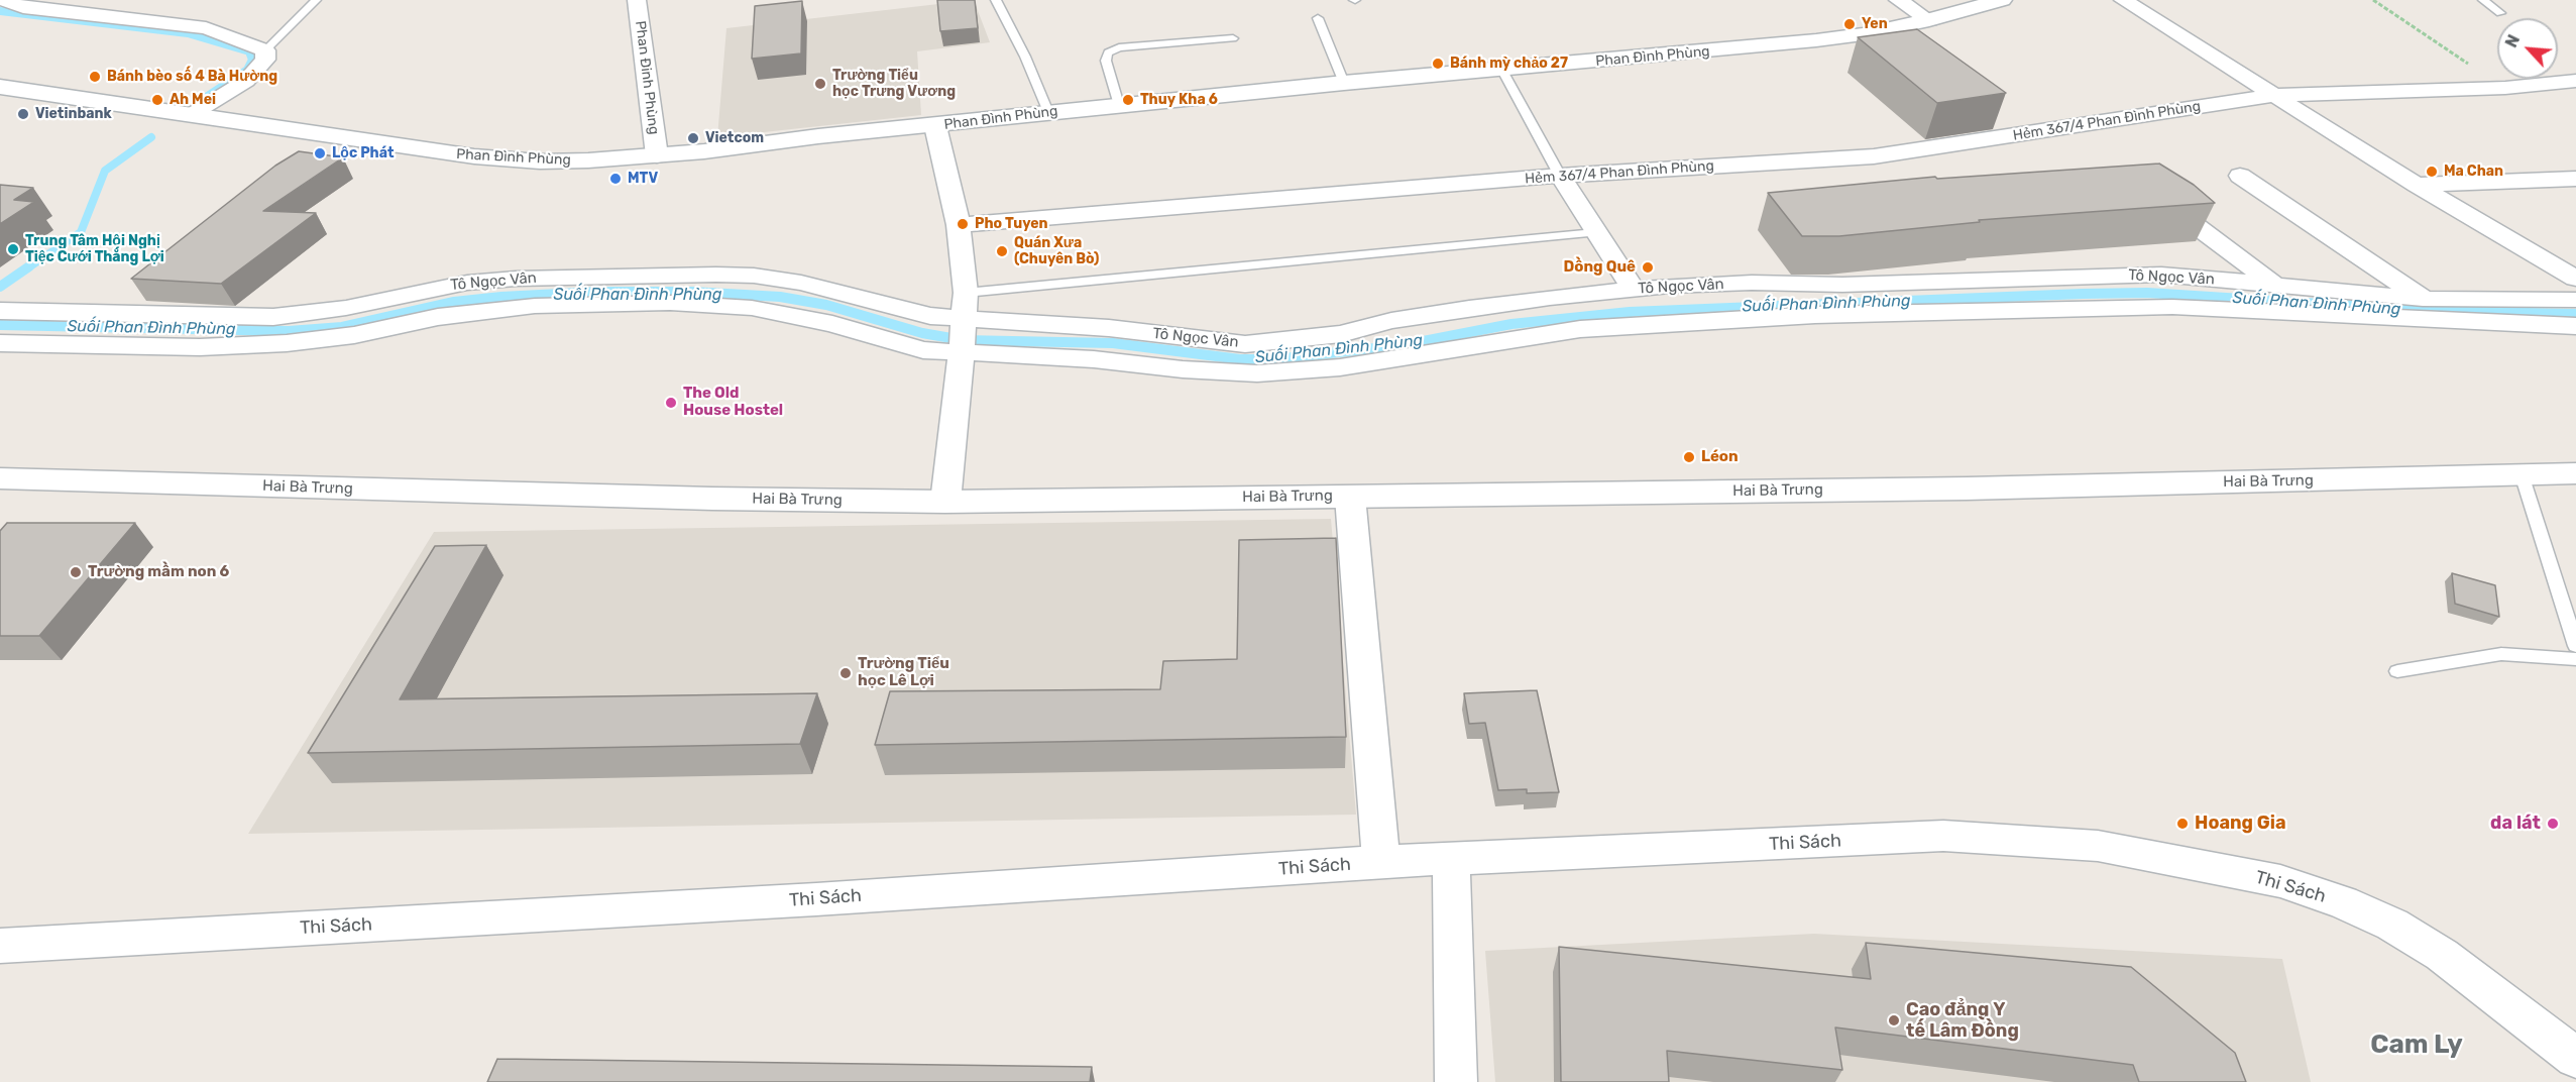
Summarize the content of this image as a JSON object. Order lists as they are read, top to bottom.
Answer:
{
  "streets": {
    "main road": ["Phan Đình Phùng", "Hai Bà Trưng"],
    "street": [
      "Phan Đinh Phùng",
      "Hẻm 367/4 Phan Đình Phùng",
      "Tô Ngọc Vân",
      "Thi Sách"
    ]
  },
  "crossings": [
    ["Phan Đình Phùng", "Phan Đinh Phùng"]
  ],
  "districts": ["Cam Ly"],
  "water": ["Suối Phan Đình Phùng"],
  "places": [
    "Yen",
    "Bánh mỳ chảo 27",
    "Bánh bèo số 4 Bà Hường",
    "Trường Tiểu học Trưng Vương",
    "Ah Mei",
    "Thuy Kha 6",
    "Vietinbank",
    "Vietcom",
    "Lộc Phát",
    "Ma Chan",
    "MTV",
    "Pho Tuyen",
    "Trung Tâm Hội Nghị Tiệc Cưới Thắng Lợi",
    "Quán Xưa (Chuyên Bò)",
    "Dồng Quê",
    "The Old House Hostel",
    "Léon",
    "Trường mầm non 6",
    "Trường Tiểu học Lê Lợi",
    "Hoang Gia",
    "da lát",
    "Cao đẳng Y tế Lâm Đồng"
  ],
  "north": "top left"
}
